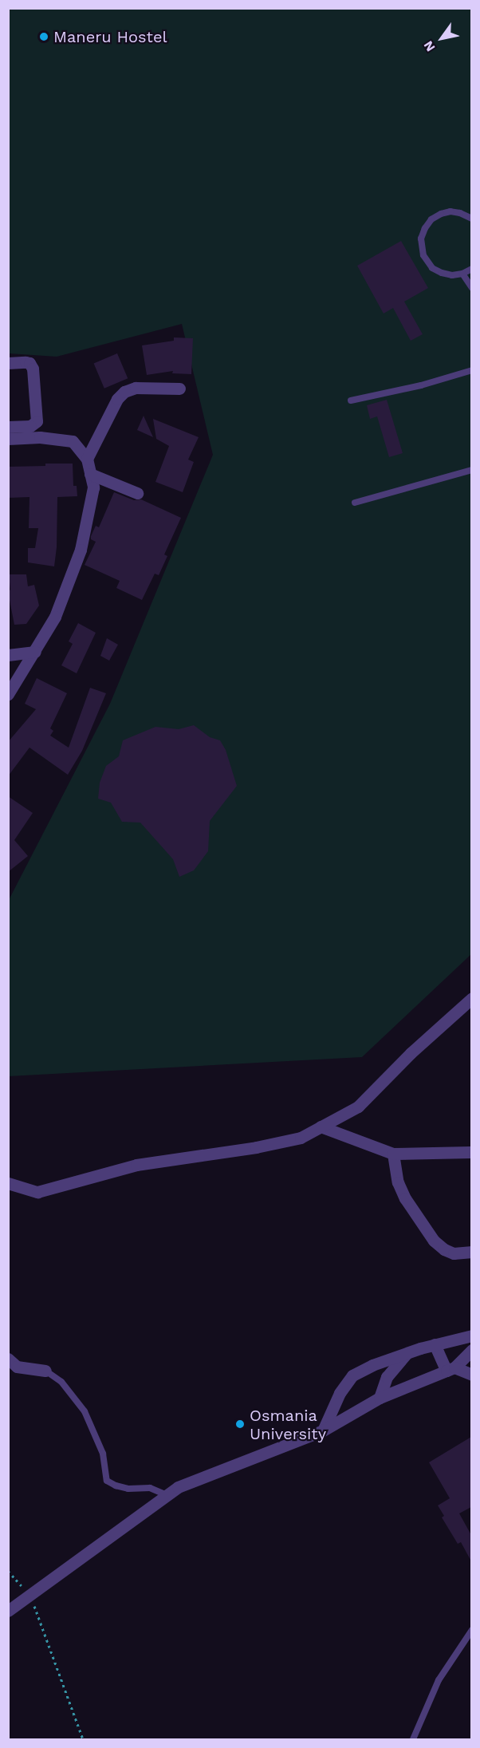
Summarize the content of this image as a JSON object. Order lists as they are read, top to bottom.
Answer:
{
  "places": ["Maneru Hostel", "Osmania University"],
  "north": "bottom left"
}
